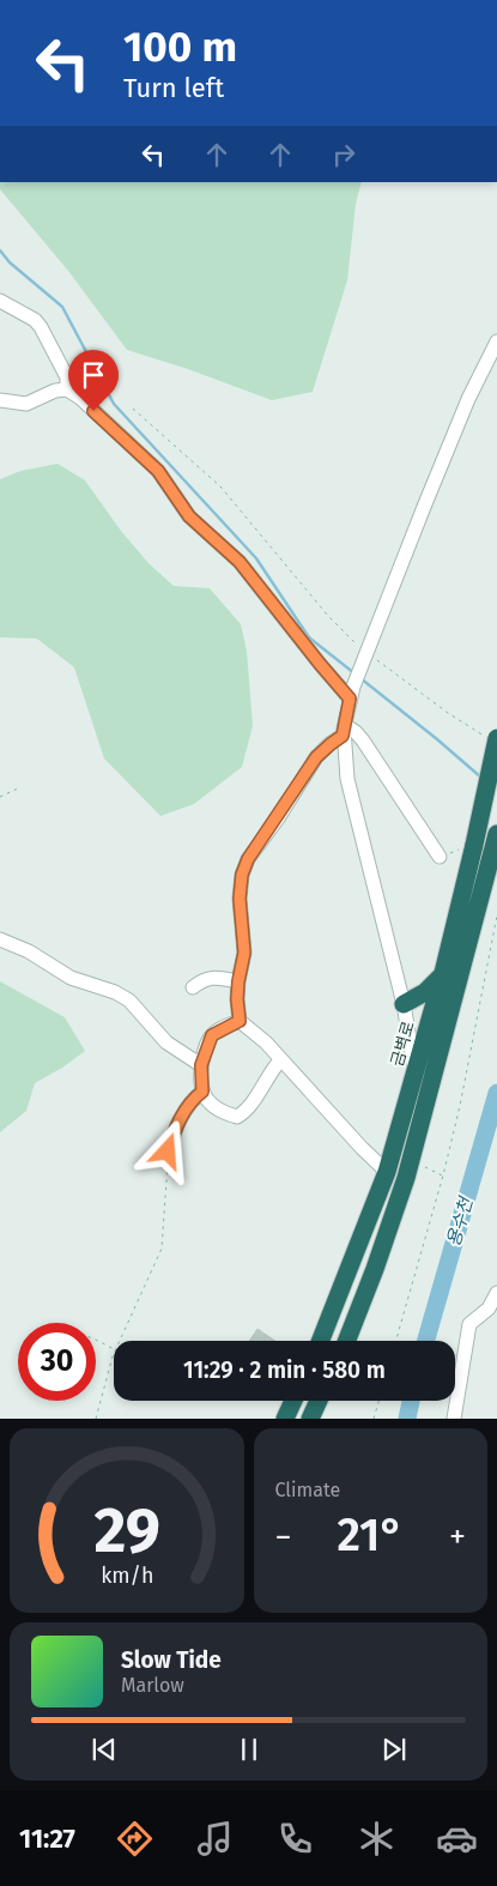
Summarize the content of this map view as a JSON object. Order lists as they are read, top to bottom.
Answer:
{
  "streets": {
    "highway": ["금벽로"]
  },
  "water": ["용수천"],
  "page": {
    "turn": ["100 m", "Turn left"],
    "limit": "30",
    "trip": "11:29 · 2 min · 580 m",
    "tile": "Climate",
    "heat": ["−", "21°", "+"],
    "song": ["Slow Tide", "Marlow"],
    "tabs": "11:27",
    "gauge": ["29", "km/h"]
  }
}
